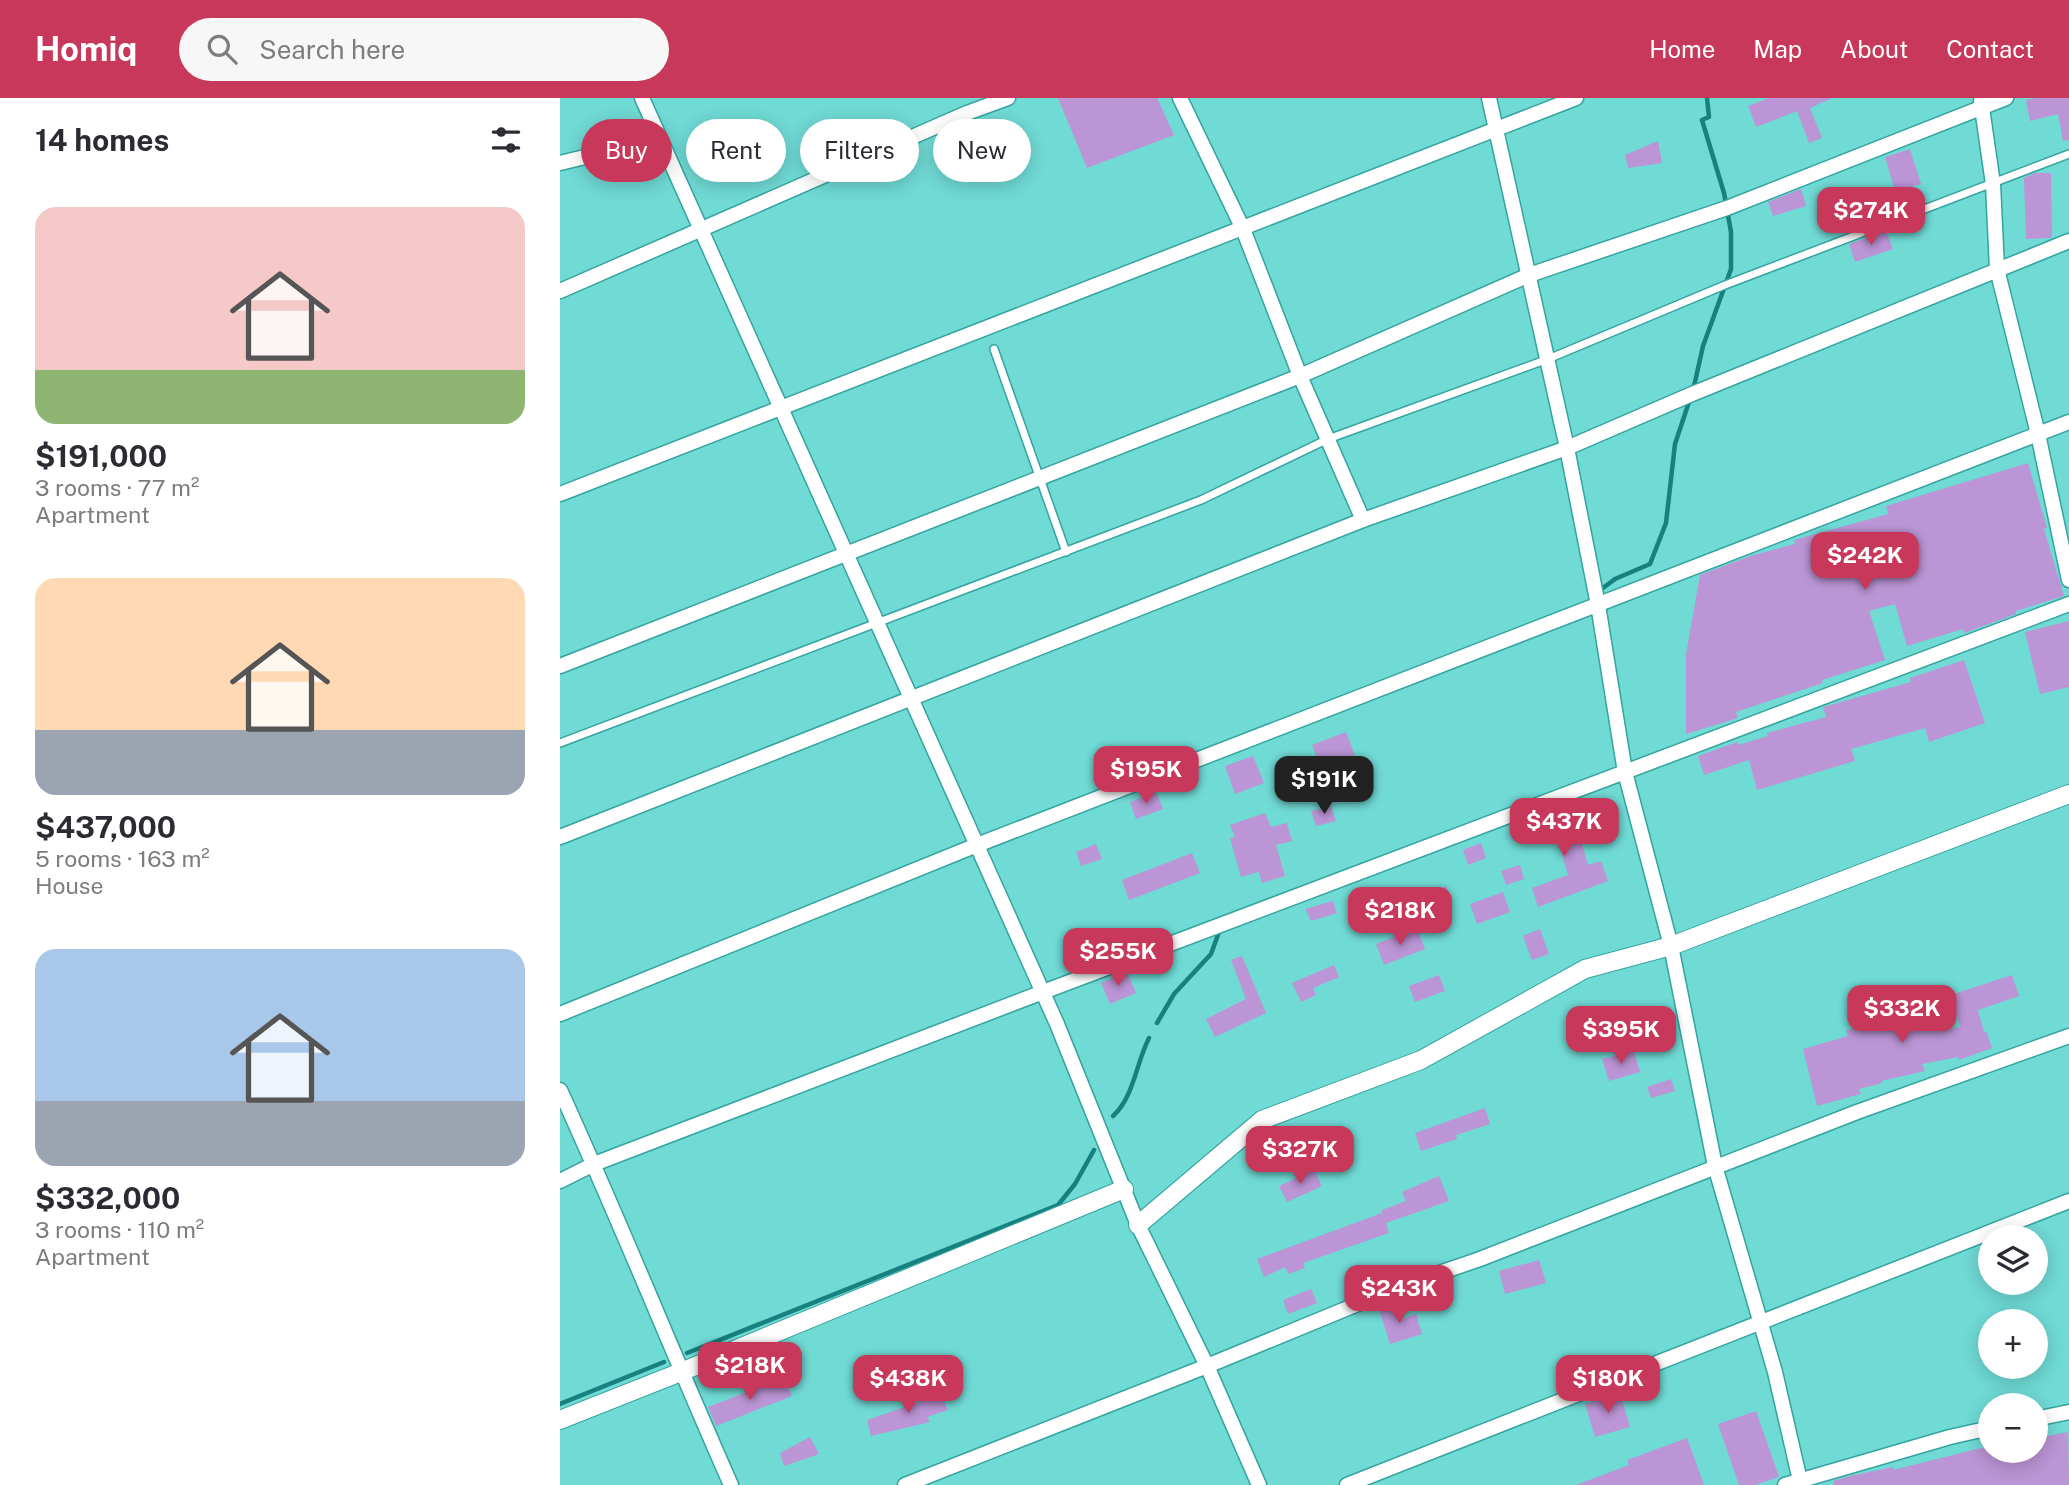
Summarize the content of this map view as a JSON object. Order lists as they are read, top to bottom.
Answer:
{
  "page": {
    "header": "Homiq",
    "search": "Search here",
    "nav": [
      "Home",
      "Map",
      "About",
      "Contact"
    ],
    "heading": "14 homes",
    "chip": [
      "Buy",
      "Rent",
      "Filters",
      "New"
    ],
    "list": [
      {
        "name": "$191,000",
        "note": "3 rooms · 77 m² · Apartment"
      },
      {
        "name": "$437,000",
        "note": "5 rooms · 163 m² · House"
      },
      {
        "name": "$332,000",
        "note": "3 rooms · 110 m² · Apartment"
      }
    ],
    "price": [
      "$274K",
      "$242K",
      "$195K",
      "$191K",
      "$437K",
      "$218K",
      "$255K",
      "$332K",
      "$395K",
      "$327K",
      "$243K",
      "$218K",
      "$438K",
      "$180K"
    ],
    "map_buttons": ["+", "−"]
  }
}
